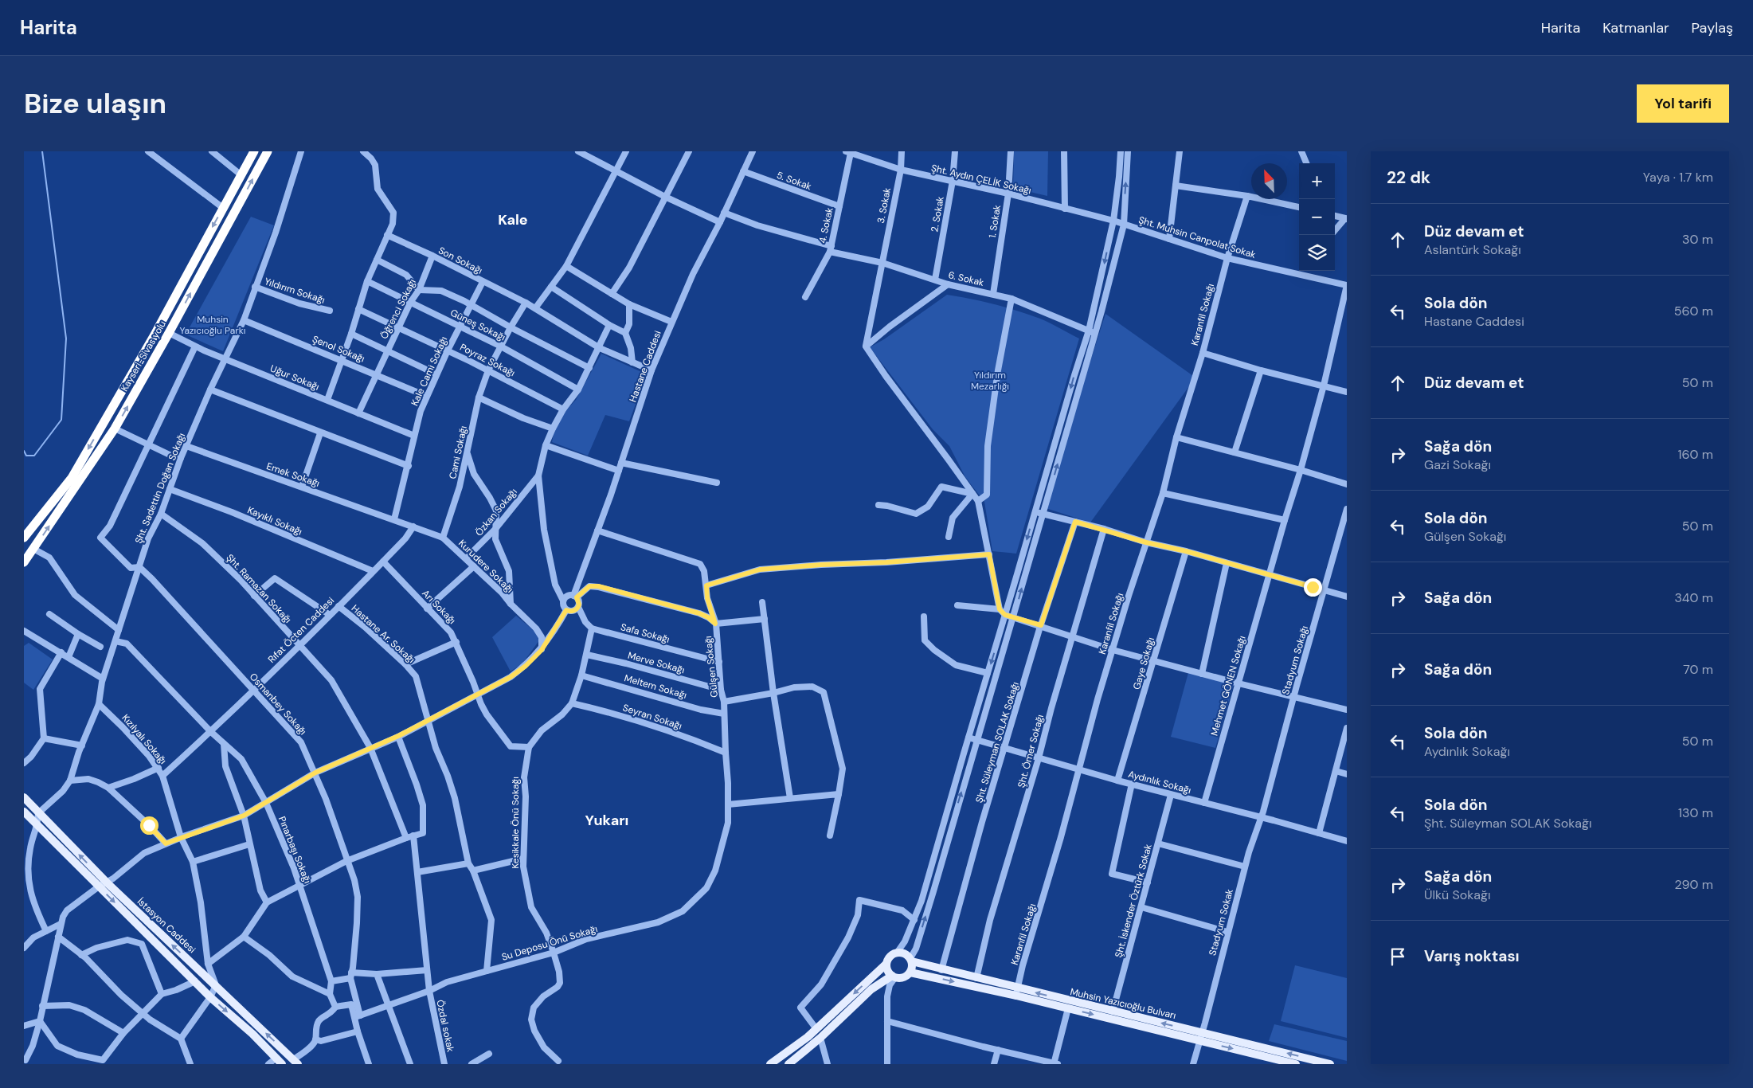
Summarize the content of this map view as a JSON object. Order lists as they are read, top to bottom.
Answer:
{
  "streets": {
    "highway": ["Kayseri-Sivas yolu"],
    "main road": ["İstasyon Caddesi", "Muhsin Yazıcıoğlu Bulvarı"],
    "street": [
      "Şht. Aydın ÇELİK Sokağı",
      "5. Sokak",
      "3. Sokak",
      "2. Sokak",
      "1. Sokak",
      "4. Sokak",
      "Şht. Muhsin Canpolat Sokak",
      "Son Sokağı",
      "6. Sokak",
      "Yıldırım Sokağı",
      "Öğrenci Sokağı",
      "Karanfil Sokağı",
      "Güneş Sokağı",
      "Şenol Sokağı",
      "Poyraz Sokağı",
      "Hastane Caddesi",
      "Kale Cami Sokağı",
      "Uğur Sokağı",
      "Cami Sokağı",
      "Emek Sokağı",
      "Şht. Sadettin Doğan Sokağı",
      "Özkan Sokağı",
      "Kayıklı Sokağı",
      "Kurudere Sokağı",
      "Şht. Ramazan Sokağı",
      "Arı Sokağı",
      "Rıfat Öcten Caddesi",
      "Safa Sokağı",
      "Hastane Ar. Sokağı",
      "Stadyum Sokağı",
      "Merve Sokağı",
      "Gaye Sokağı",
      "Gülşen Sokağı",
      "Mehmet GÖNEN Sokağı",
      "Meltem Sokağı",
      "Osmanbey Sokağı",
      "Seyran Sokağı",
      "Kızılyalı Sokağı",
      "Şht. Süleyman SOLAK Sokağı",
      "Şht. Ömer Sokağı",
      "Aydınlık Sokağı",
      "Kesikkale Önü Sokağı",
      "Pınarbaşı Sokağı",
      "Şht. İskender Öztürk Sokak",
      "Stadyum Sokak",
      "Su Deposu Önü Sokağı",
      "Özdal sokak"
    ]
  },
  "crossings": [
    ["Şht. Aydın ÇELİK Sokağı", "3. Sokak"],
    ["Şht. Aydın ÇELİK Sokağı", "2. Sokak"],
    ["Şht. Aydın ÇELİK Sokağı", "1. Sokak"],
    ["Şht. Aydın ÇELİK Sokağı", "4. Sokak"],
    ["Şht. Aydın ÇELİK Sokağı", "Şht. Muhsin Canpolat Sokak"],
    ["5. Sokak", "4. Sokak"],
    ["5. Sokak", "Hastane Caddesi"],
    ["3. Sokak", "6. Sokak"],
    ["2. Sokak", "6. Sokak"],
    ["1. Sokak", "6. Sokak"],
    ["4. Sokak", "6. Sokak"],
    ["Şht. Muhsin Canpolat Sokak", "Karanfil Sokağı"],
    ["Şht. Muhsin Canpolat Sokak", "Mehmet GÖNEN Sokağı"],
    ["Son Sokağı", "Öğrenci Sokağı"],
    ["Son Sokağı", "Hastane Caddesi"],
    ["Son Sokağı", "Kale Cami Sokağı"],
    ["Son Sokağı", "Cami Sokağı"],
    ["6. Sokak", "Hastane Caddesi"],
    ["Yıldırım Sokağı", "Şht. Sadettin Doğan Sokağı"],
    ["Öğrenci Sokağı", "Güneş Sokağı"],
    ["Öğrenci Sokağı", "Şenol Sokağı"],
    ["Öğrenci Sokağı", "Poyraz Sokağı"],
    ["Öğrenci Sokağı", "Uğur Sokağı"],
    ["Karanfil Sokağı", "Aydınlık Sokağı"],
    ["Karanfil Sokağı", "Muhsin Yazıcıoğlu Bulvarı"],
    ["Güneş Sokağı", "Kale Cami Sokağı"],
    ["Güneş Sokağı", "Cami Sokağı"],
    ["Şenol Sokağı", "Kale Cami Sokağı"],
    ["Şenol Sokağı", "Şht. Sadettin Doğan Sokağı"],
    ["Kayseri-Sivas yolu", "Uğur Sokağı"],
    ["Poyraz Sokağı", "Kale Cami Sokağı"],
    ["Poyraz Sokağı", "Cami Sokağı"],
    ["Hastane Caddesi", "Gülşen Sokağı"],
    ["Kale Cami Sokağı", "Uğur Sokağı"],
    ["Kale Cami Sokağı", "Emek Sokağı"],
    ["Kale Cami Sokağı", "Kurudere Sokağı"],
    ["Uğur Sokağı", "Şht. Sadettin Doğan Sokağı"],
    ["Cami Sokağı", "Kurudere Sokağı"],
    ["Emek Sokağı", "Şht. Sadettin Doğan Sokağı"],
    ["Emek Sokağı", "Kurudere Sokağı"],
    ["Şht. Sadettin Doğan Sokağı", "Kayıklı Sokağı"],
    ["Şht. Sadettin Doğan Sokağı", "Şht. Ramazan Sokağı"],
    ["Şht. Sadettin Doğan Sokağı", "Osmanbey Sokağı"],
    ["Şht. Sadettin Doğan Sokağı", "Kızılyalı Sokağı"],
    ["Şht. Sadettin Doğan Sokağı", "Pınarbaşı Sokağı"],
    ["Şht. Sadettin Doğan Sokağı", "İstasyon Caddesi"],
    ["Özkan Sokağı", "Kurudere Sokağı"],
    ["Kayıklı Sokağı", "Rıfat Öcten Caddesi"],
    ["Kurudere Sokağı", "Rıfat Öcten Caddesi"],
    ["Şht. Ramazan Sokağı", "Rıfat Öcten Caddesi"],
    ["Arı Sokağı", "Rıfat Öcten Caddesi"],
    ["Arı Sokağı", "Kesikkale Önü Sokağı"],
    ["Rıfat Öcten Caddesi", "Hastane Ar. Sokağı"],
    ["Rıfat Öcten Caddesi", "Osmanbey Sokağı"],
    ["Rıfat Öcten Caddesi", "Kızılyalı Sokağı"],
    ["Rıfat Öcten Caddesi", "Pınarbaşı Sokağı"],
    ["Safa Sokağı", "Gülşen Sokağı"],
    ["Stadyum Sokağı", "Aydınlık Sokağı"],
    ["Stadyum Sokağı", "Stadyum Sokak"],
    ["Merve Sokağı", "Gülşen Sokağı"],
    ["Gaye Sokağı", "Aydınlık Sokağı"],
    ["Gülşen Sokağı", "Meltem Sokağı"],
    ["Gülşen Sokağı", "Seyran Sokağı"],
    ["Gülşen Sokağı", "Su Deposu Önü Sokağı"],
    ["Mehmet GÖNEN Sokağı", "Aydınlık Sokağı"],
    ["Osmanbey Sokağı", "Su Deposu Önü Sokağı"],
    ["Kızılyalı Sokağı", "İstasyon Caddesi"],
    ["Şht. Süleyman SOLAK Sokağı", "Aydınlık Sokağı"],
    ["Şht. Süleyman SOLAK Sokağı", "Muhsin Yazıcıoğlu Bulvarı"],
    ["Şht. Ömer Sokağı", "Aydınlık Sokağı"],
    ["Şht. Ömer Sokağı", "Muhsin Yazıcıoğlu Bulvarı"],
    ["Aydınlık Sokağı", "Şht. İskender Öztürk Sokak"],
    ["Aydınlık Sokağı", "Stadyum Sokak"],
    ["Kesikkale Önü Sokağı", "Su Deposu Önü Sokağı"],
    ["Şht. İskender Öztürk Sokak", "Muhsin Yazıcıoğlu Bulvarı"],
    ["Stadyum Sokak", "Muhsin Yazıcıoğlu Bulvarı"],
    ["Su Deposu Önü Sokağı", "Özdal sokak"]
  ],
  "districts": ["Kale", "Yukarı"],
  "parks": ["Muhsin Yazıcıoğlu Parkı", "Yıldırım Mezarlığı"],
  "north": "top left",
  "page": {
    "header": "Harita",
    "nav": ["Harita", "Katmanlar", "Paylaş"],
    "buttons": "Yol tarifi",
    "title": "Bize ulaşın",
    "heading": ["22 dk", "Yaya · 1.7 km"],
    "map_buttons": ["+", "−"],
    "list": [
      ["Düz devam et", "Aslantürk Sokağı", "30 m"],
      ["Sola dön", "Hastane Caddesi", "560 m"],
      ["Düz devam et", "50 m"],
      ["Sağa dön", "Gazi Sokağı", "160 m"],
      ["Sola dön", "Gülşen Sokağı", "50 m"],
      ["Sağa dön", "340 m"],
      ["Sağa dön", "70 m"],
      ["Sola dön", "Aydınlık Sokağı", "50 m"],
      ["Sola dön", "Şht. Süleyman SOLAK Sokağı", "130 m"],
      ["Sağa dön", "Ülkü Sokağı", "290 m"],
      "Varış noktası"
    ]
  }
}
